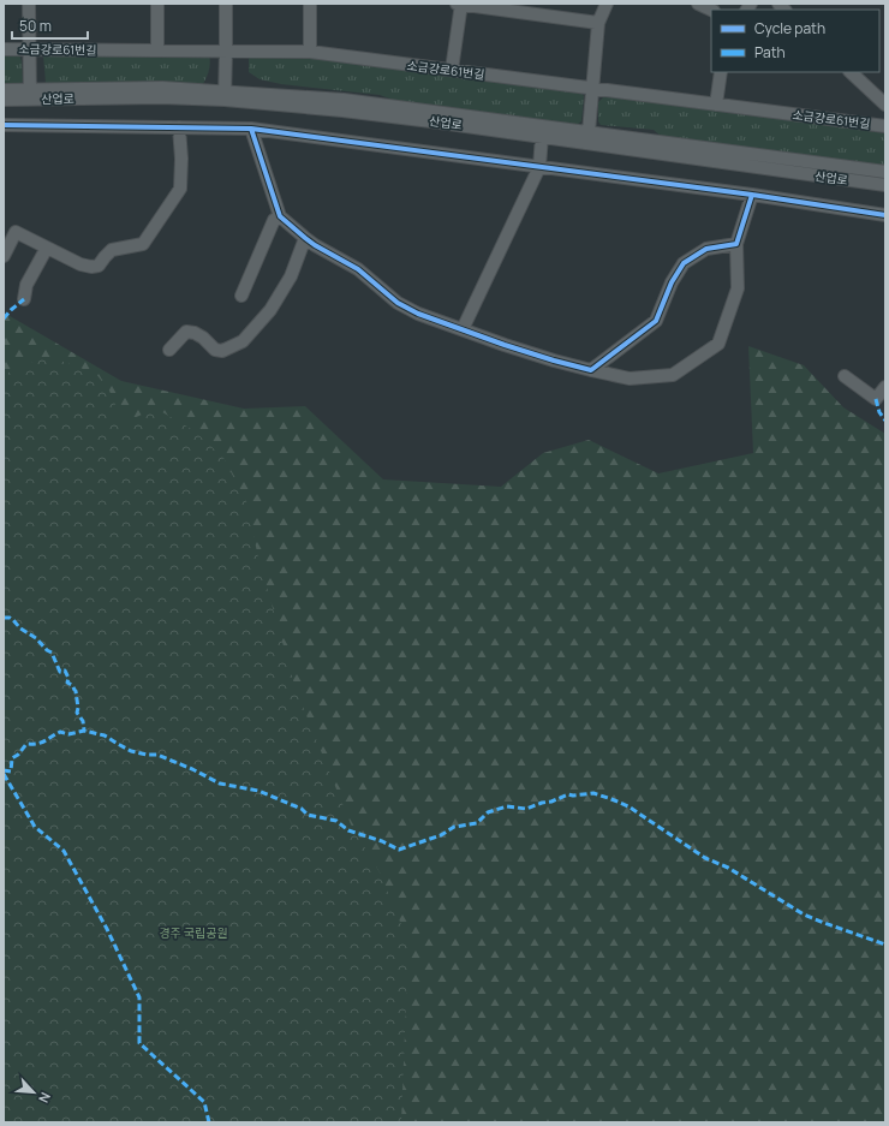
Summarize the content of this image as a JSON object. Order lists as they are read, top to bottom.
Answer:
{
  "streets": {
    "street": ["소금강로61번길", "산업로"]
  },
  "parks": ["경주 국립공원"],
  "legend": ["Cycle path", "Path"],
  "scale_bar": "50 m",
  "north": "bottom right"
}
